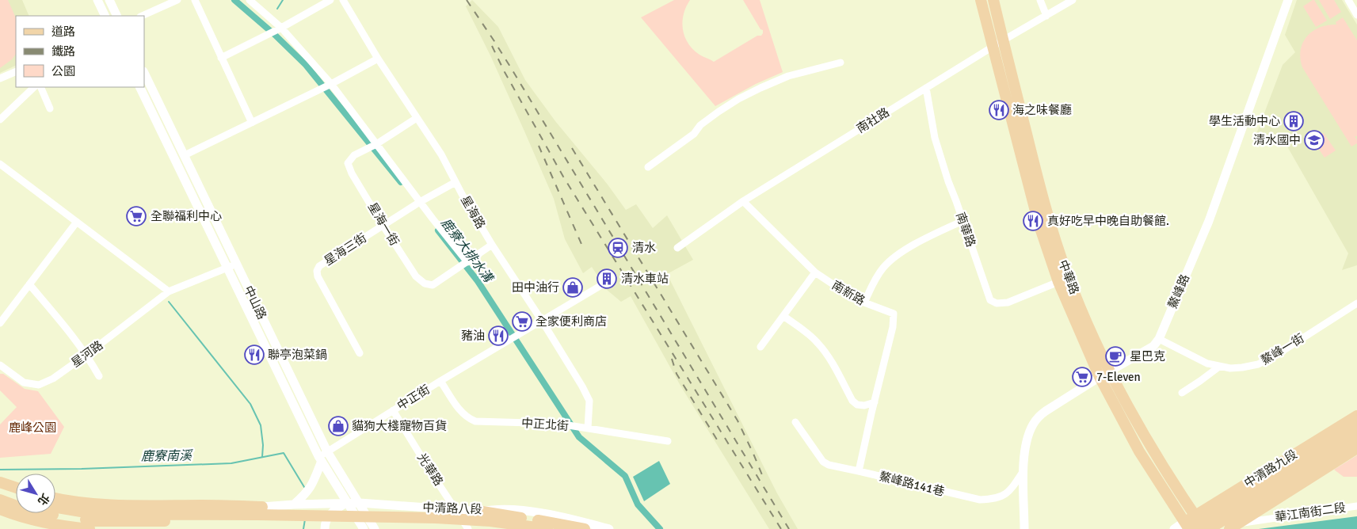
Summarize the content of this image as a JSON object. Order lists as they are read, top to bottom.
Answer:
{
  "streets": {
    "main road": ["中華路", "中清路九段"],
    "street": [
      "南社路",
      "星海路",
      "星海一街",
      "南華路",
      "星海三街",
      "鰲峰路",
      "南新路",
      "中山路",
      "鰲峰一街",
      "星河路",
      "中正街",
      "中正北街",
      "光華路",
      "鰲峰路141巷",
      "中清路八段",
      "華江南街二段"
    ]
  },
  "crossings": [
    ["南社路", "南華路"],
    ["南社路", "中華路"],
    ["南社路", "南新路"],
    ["星海路", "星海一街"],
    ["星海路", "星海三街"],
    ["星海路", "中正街"],
    ["星海路", "中正北街"],
    ["星海一街", "星海三街"],
    ["南華路", "中華路"],
    ["中華路", "鰲峰路"],
    ["中華路", "中清路九段"],
    ["鰲峰路", "鰲峰一街"],
    ["鰲峰路", "鰲峰路141巷"],
    ["中山路", "星河路"],
    ["中山路", "中正街"],
    ["中山路", "中清路八段"],
    ["中正街", "中正北街"],
    ["中正街", "光華路"],
    ["光華路", "中清路八段"]
  ],
  "water": ["鹿寮大排水溝", "鹿寮南溪"],
  "parks": ["鹿峰公園"],
  "places": {
    "restaurant": [
      "海之味餐廳",
      "真好吃早中晚自助餐館.",
      "豬油",
      "聯亭泡菜鍋"
    ],
    "building": ["學生活動中心", "清水車站"],
    "school or university": ["清水國中"],
    "supermarket": ["全聯福利中心", "全家便利商店", "7-Eleven"],
    "station": ["清水"],
    "shop": ["田中油行", "貓狗大棧寵物百貨"],
    "cafe": ["星巴克"]
  },
  "legend": ["道路", "鐵路", "公園"],
  "north": "bottom right"
}
